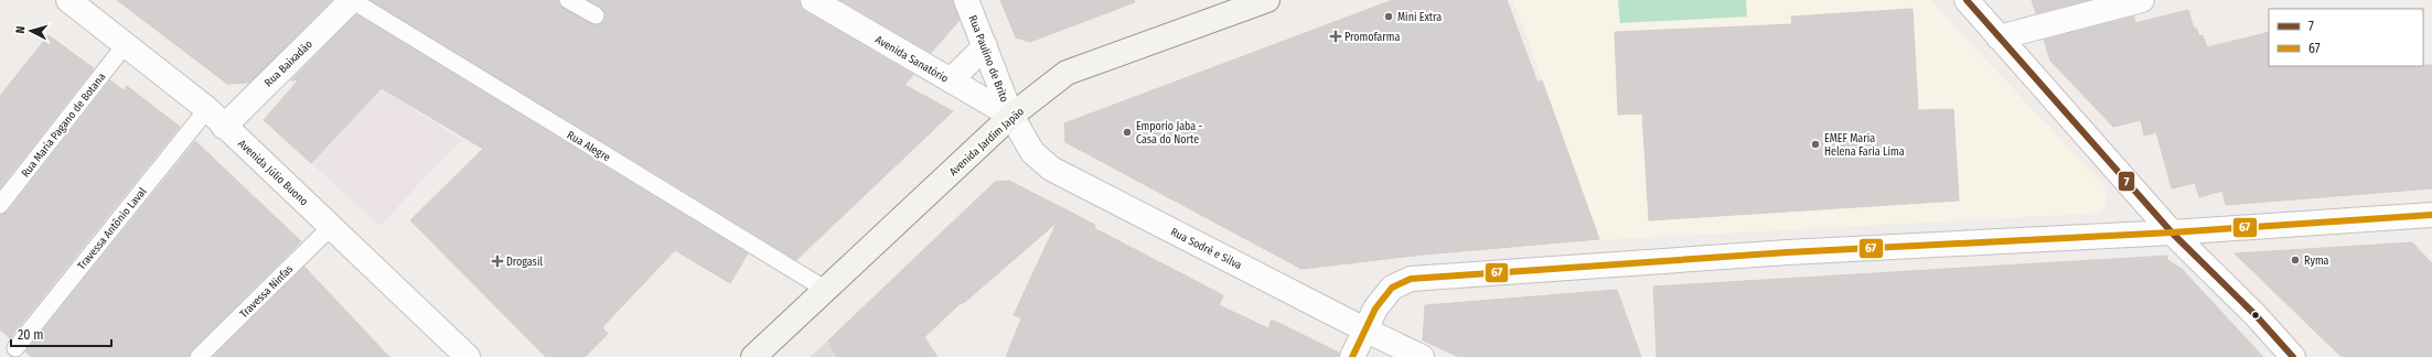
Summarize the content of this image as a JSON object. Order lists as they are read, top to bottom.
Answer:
{
  "streets": {
    "main road": ["Avenida Jardim Japão"],
    "street": [
      "Avenida Sanatório",
      "Rua Paulino de Brito",
      "Rua Baixadão",
      "Avenida Júlio Buono",
      "Rua Sodré e Silva"
    ],
    "lane": [
      "Rua Maria Pagano de Botana",
      "Rua Alegre",
      "Travessa Antônio Laval",
      "Travessa Ninfas"
    ]
  },
  "crossings": [
    ["Avenida Sanatório", "Rua Paulino de Brito"],
    ["Avenida Sanatório", "Avenida Jardim Japão"],
    ["Avenida Sanatório", "Rua Sodré e Silva"],
    ["Rua Paulino de Brito", "Avenida Jardim Japão"],
    ["Rua Paulino de Brito", "Rua Sodré e Silva"],
    ["Rua Baixadão", "Rua Alegre"],
    ["Rua Baixadão", "Avenida Júlio Buono"],
    ["Rua Maria Pagano de Botana", "Avenida Júlio Buono"],
    ["Avenida Jardim Japão", "Rua Alegre"],
    ["Avenida Jardim Japão", "Rua Sodré e Silva"],
    ["Avenida Júlio Buono", "Travessa Antônio Laval"],
    ["Avenida Júlio Buono", "Travessa Ninfas"]
  ],
  "places": {
    "other": [
      "Mini Extra",
      "Emporio Jaba - Casa do Norte",
      "EMEF Maria Helena Faria Lima",
      "Ryma"
    ],
    "health": ["Promofarma", "Drogasil"]
  },
  "lines": ["transit line 7", "transit line 67"],
  "legend": ["7", "67"],
  "scale_bar": "20 m",
  "north": "left"
}
